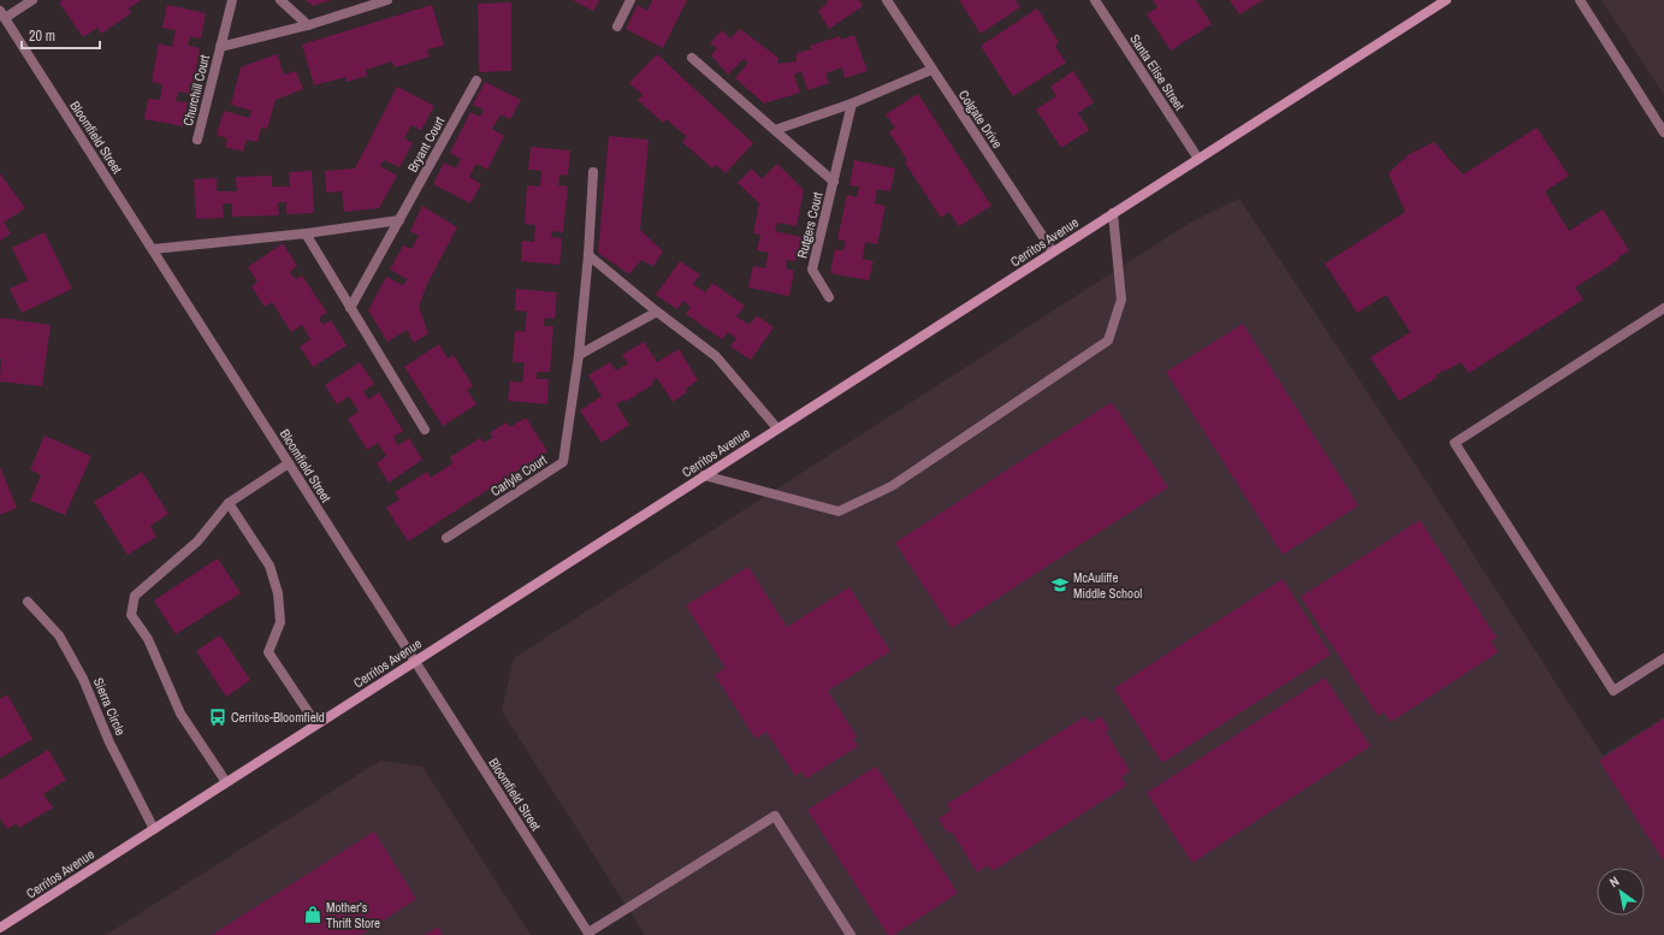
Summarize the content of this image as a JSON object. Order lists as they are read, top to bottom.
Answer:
{
  "streets": {
    "main road": ["Cerritos Avenue"],
    "street": [
      "Santa Elise Street",
      "Churchill Court",
      "Colgate Drive",
      "Bloomfield Street",
      "Bryant Court",
      "Rutgers Court",
      "Carlyle Court",
      "Sierra Circle"
    ]
  },
  "crossings": [
    ["Santa Elise Street", "Cerritos Avenue"],
    ["Colgate Drive", "Cerritos Avenue"],
    ["Bloomfield Street", "Cerritos Avenue"],
    ["Cerritos Avenue", "Sierra Circle"]
  ],
  "places": {
    "school or university": ["McAuliffe Middle School"],
    "bus stop": ["Cerritos-Bloomfield"],
    "shop": ["Mother's Thrift Store"]
  },
  "scale_bar": "20 m",
  "north": "top left"
}
